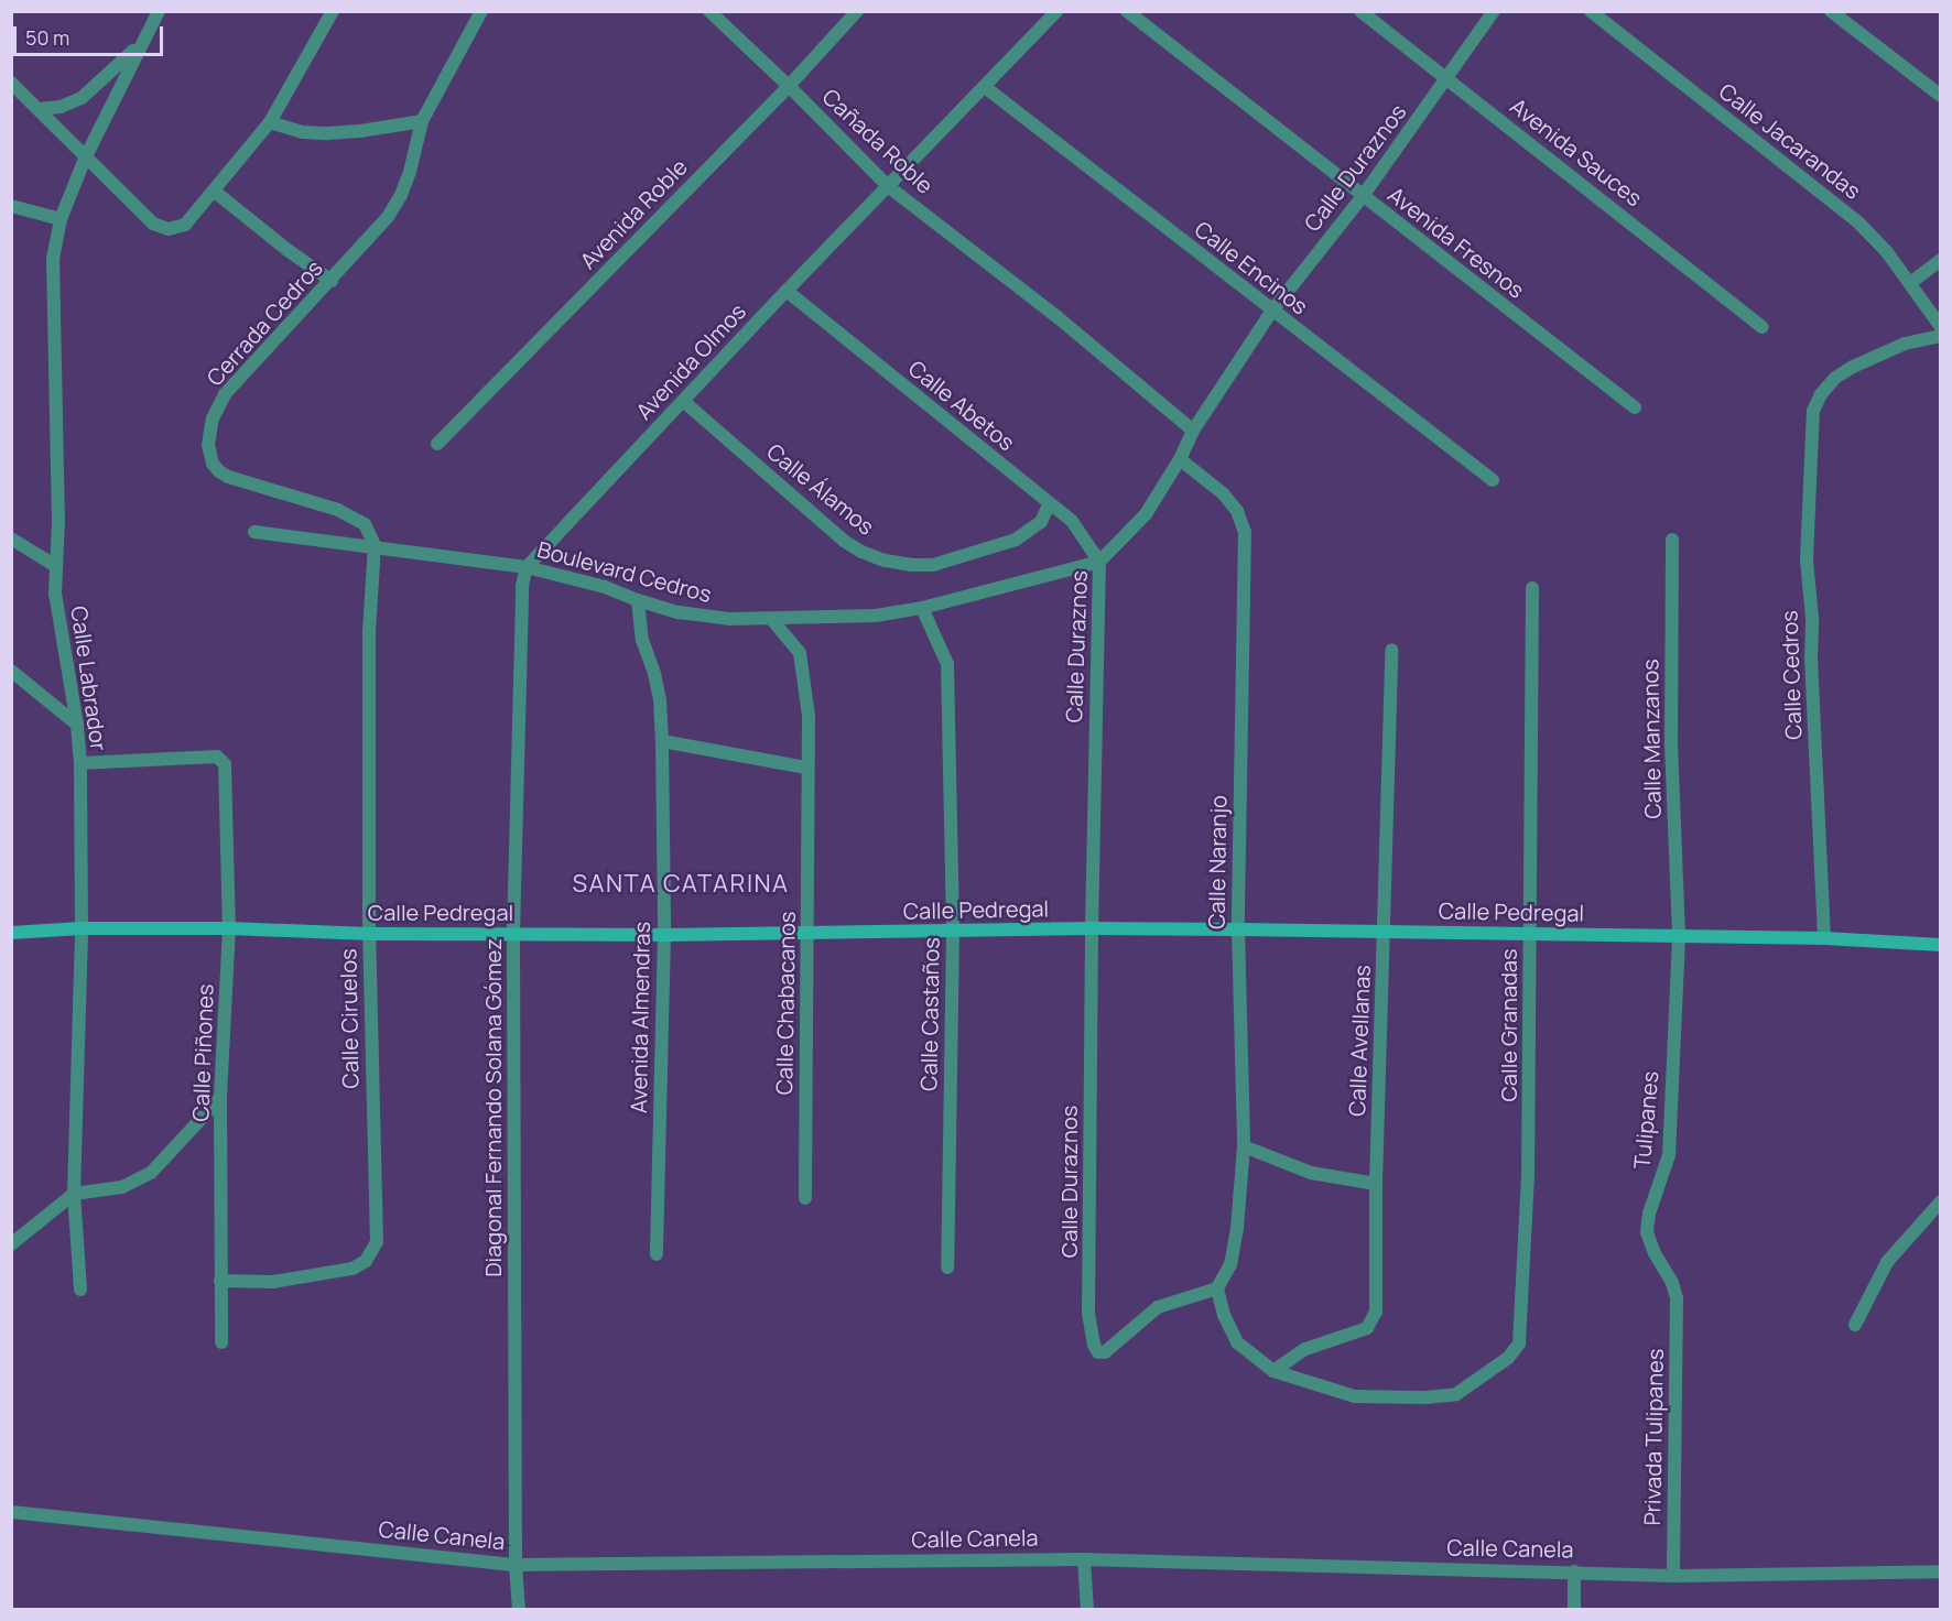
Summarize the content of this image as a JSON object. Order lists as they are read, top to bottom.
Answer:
{
  "streets": {
    "street": [
      "Cañada Roble",
      "Calle Jacarandas",
      "Avenida Sauces",
      "Calle Duraznos",
      "Avenida Roble",
      "Avenida Fresnos",
      "Calle Encinos",
      "Cerrada Cedros",
      "Avenida Olmos",
      "Calle Abetos",
      "Calle Álamos",
      "Boulevard Cedros",
      "Calle Cedros",
      "Calle Labrador",
      "Calle Manzanos",
      "Calle Naranjo",
      "Calle Pedregal",
      "Calle Chabacanos",
      "Calle Castaños",
      "Avenida Almendras",
      "Calle Ciruelos",
      "Calle Granadas",
      "Calle Avellanas",
      "Calle Piñones",
      "Diagonal Fernando Solana Gómez",
      "Tulipanes",
      "Privada Tulipanes",
      "Calle Canela"
    ]
  },
  "crossings": [
    ["Cañada Roble", "Calle Duraznos"],
    ["Cañada Roble", "Avenida Roble"],
    ["Cañada Roble", "Avenida Olmos"],
    ["Avenida Sauces", "Calle Duraznos"],
    ["Calle Duraznos", "Avenida Fresnos"],
    ["Calle Duraznos", "Calle Encinos"],
    ["Calle Duraznos", "Calle Abetos"],
    ["Calle Duraznos", "Boulevard Cedros"],
    ["Calle Duraznos", "Calle Naranjo"],
    ["Calle Duraznos", "Calle Pedregal"],
    ["Cerrada Cedros", "Boulevard Cedros"],
    ["Cerrada Cedros", "Calle Ciruelos"],
    ["Avenida Olmos", "Calle Abetos"],
    ["Avenida Olmos", "Calle Álamos"],
    ["Avenida Olmos", "Boulevard Cedros"],
    ["Avenida Olmos", "Diagonal Fernando Solana Gómez"],
    ["Calle Abetos", "Calle Álamos"],
    ["Calle Abetos", "Boulevard Cedros"],
    ["Boulevard Cedros", "Calle Chabacanos"],
    ["Boulevard Cedros", "Calle Castaños"],
    ["Boulevard Cedros", "Avenida Almendras"],
    ["Boulevard Cedros", "Calle Ciruelos"],
    ["Boulevard Cedros", "Diagonal Fernando Solana Gómez"],
    ["Calle Cedros", "Calle Pedregal"],
    ["Calle Labrador", "Calle Pedregal"],
    ["Calle Labrador", "Calle Piñones"],
    ["Calle Manzanos", "Calle Pedregal"],
    ["Calle Manzanos", "Tulipanes"],
    ["Calle Naranjo", "Calle Pedregal"],
    ["Calle Pedregal", "Calle Chabacanos"],
    ["Calle Pedregal", "Calle Castaños"],
    ["Calle Pedregal", "Avenida Almendras"],
    ["Calle Pedregal", "Calle Ciruelos"],
    ["Calle Pedregal", "Calle Granadas"],
    ["Calle Pedregal", "Calle Avellanas"],
    ["Calle Pedregal", "Calle Piñones"],
    ["Calle Pedregal", "Diagonal Fernando Solana Gómez"],
    ["Calle Pedregal", "Tulipanes"],
    ["Calle Ciruelos", "Calle Piñones"],
    ["Calle Granadas", "Calle Avellanas"],
    ["Diagonal Fernando Solana Gómez", "Calle Canela"],
    ["Tulipanes", "Privada Tulipanes"],
    ["Privada Tulipanes", "Calle Canela"]
  ],
  "districts": ["SANTA CATARINA"],
  "scale_bar": "50 m"
}
